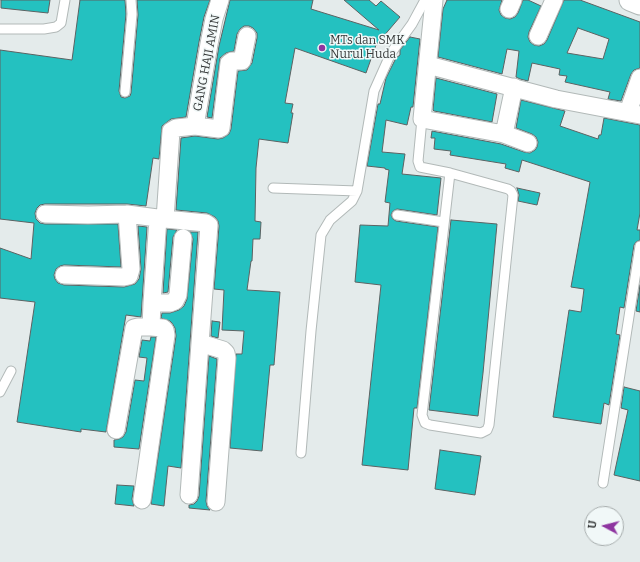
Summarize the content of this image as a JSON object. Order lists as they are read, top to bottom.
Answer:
{
  "streets": {
    "street": ["GANG HAJI AMIN"]
  },
  "places": ["MTs dan SMK Nurul Huda"],
  "north": "left"
}
